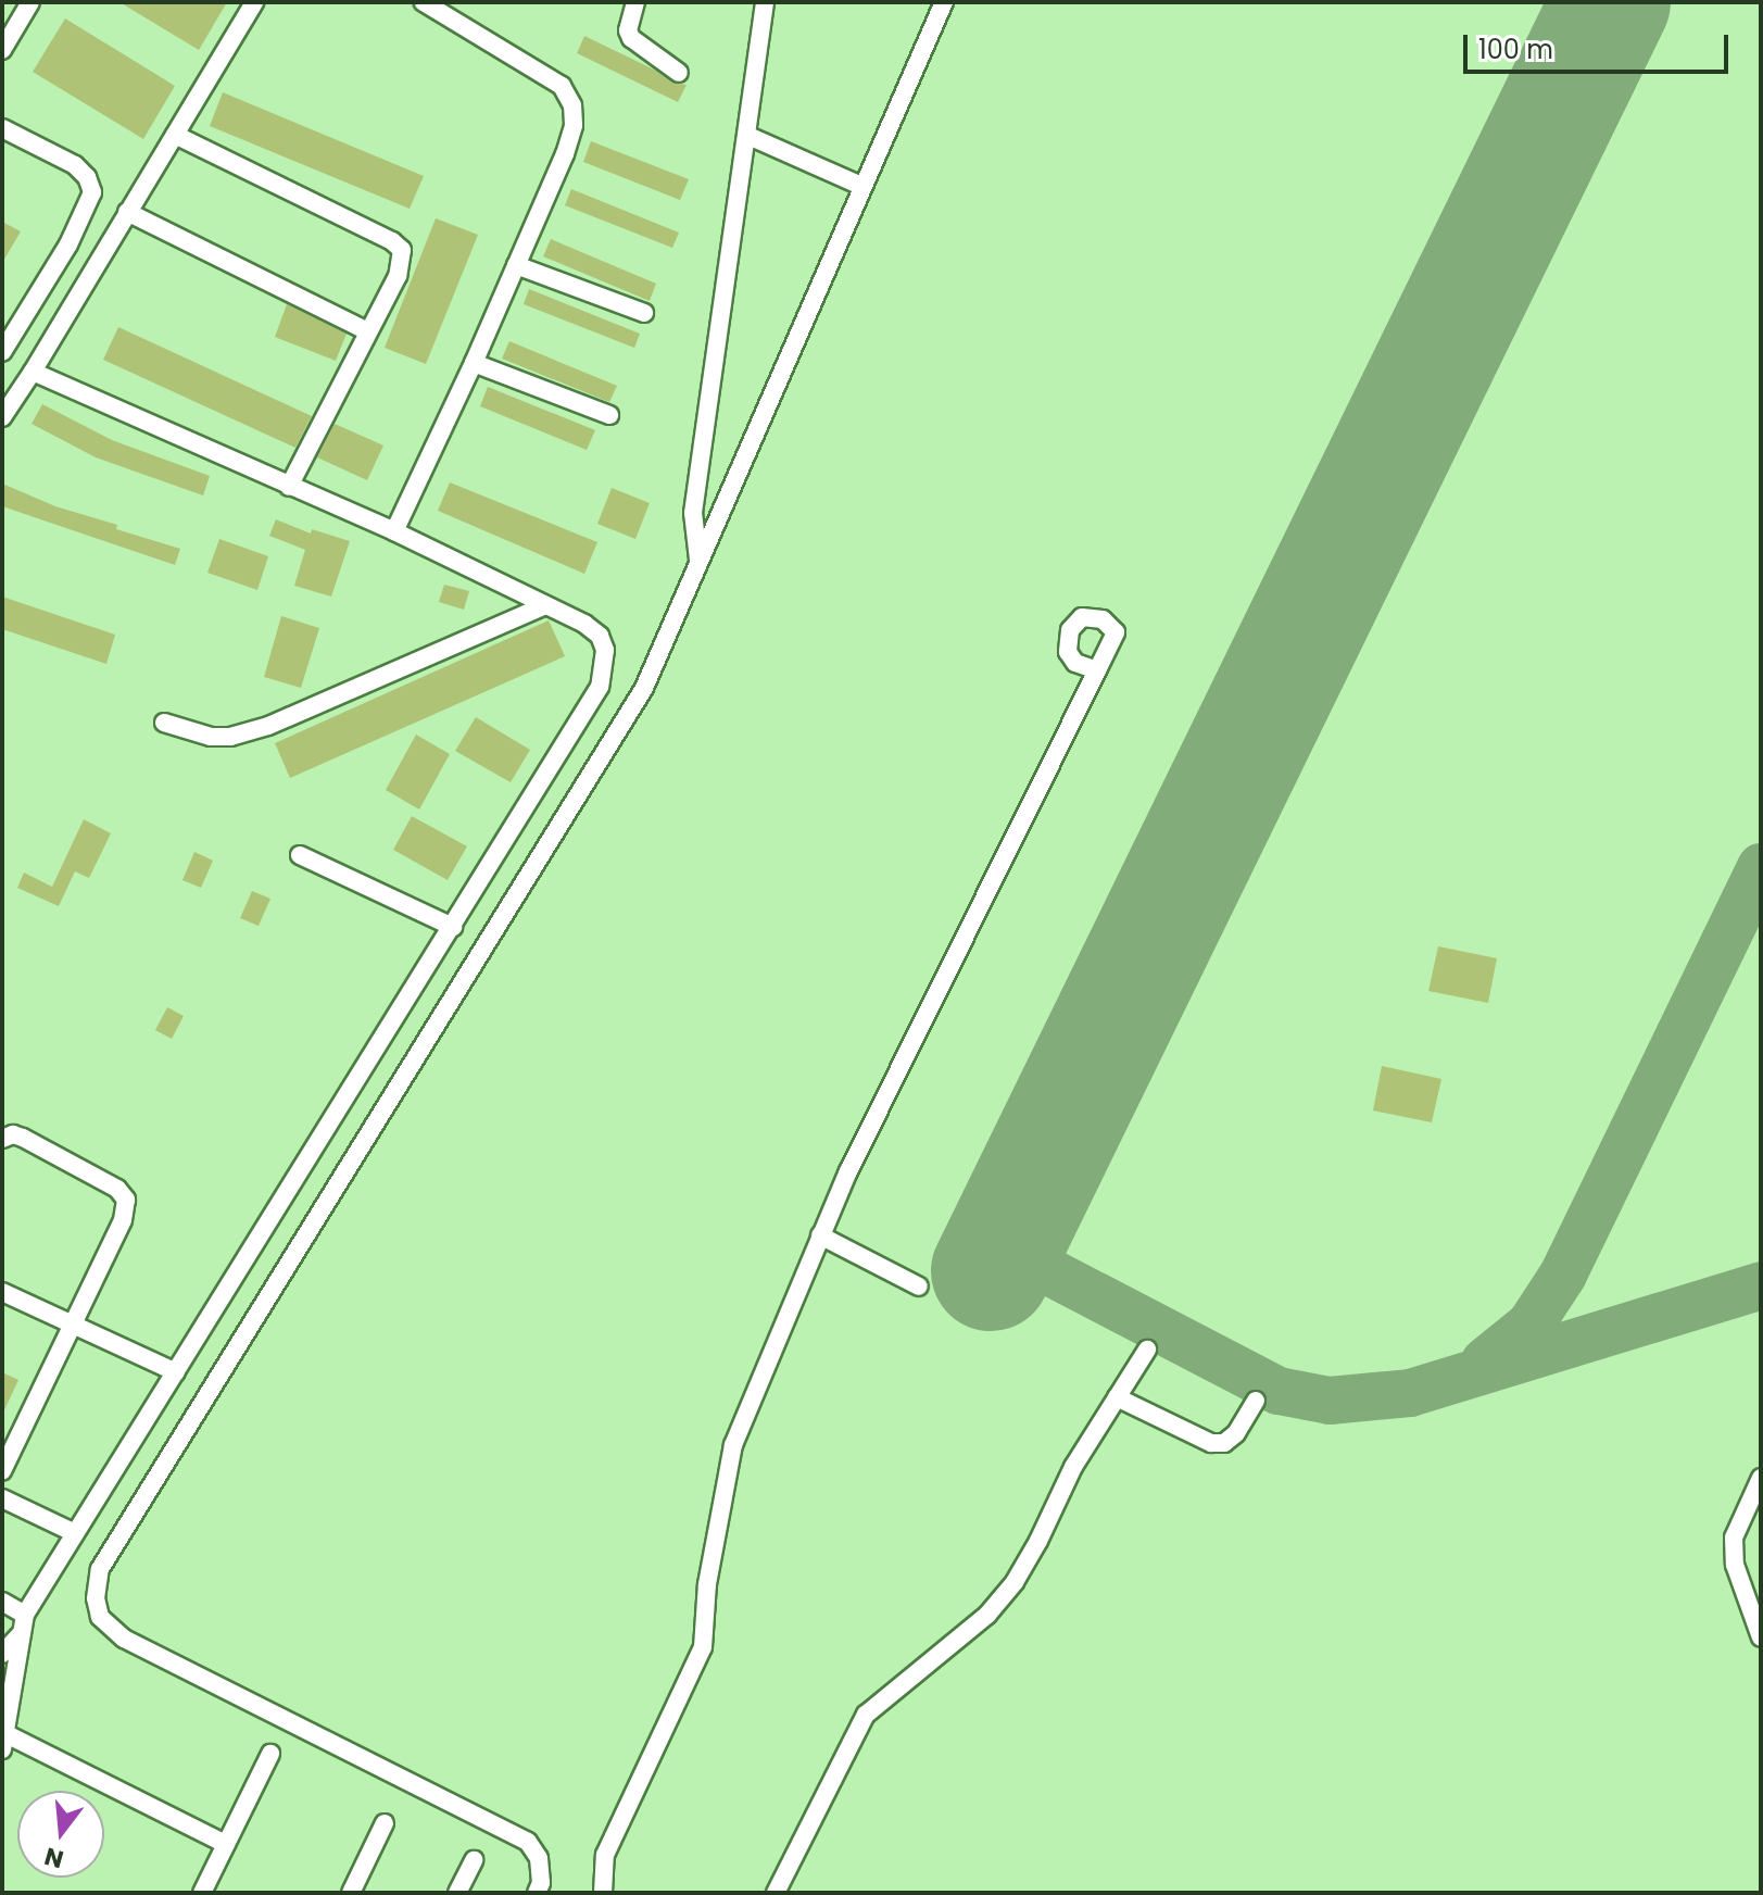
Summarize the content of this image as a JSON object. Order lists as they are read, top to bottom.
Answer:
{
  "scale_bar": "100 m",
  "north": "bottom"
}
